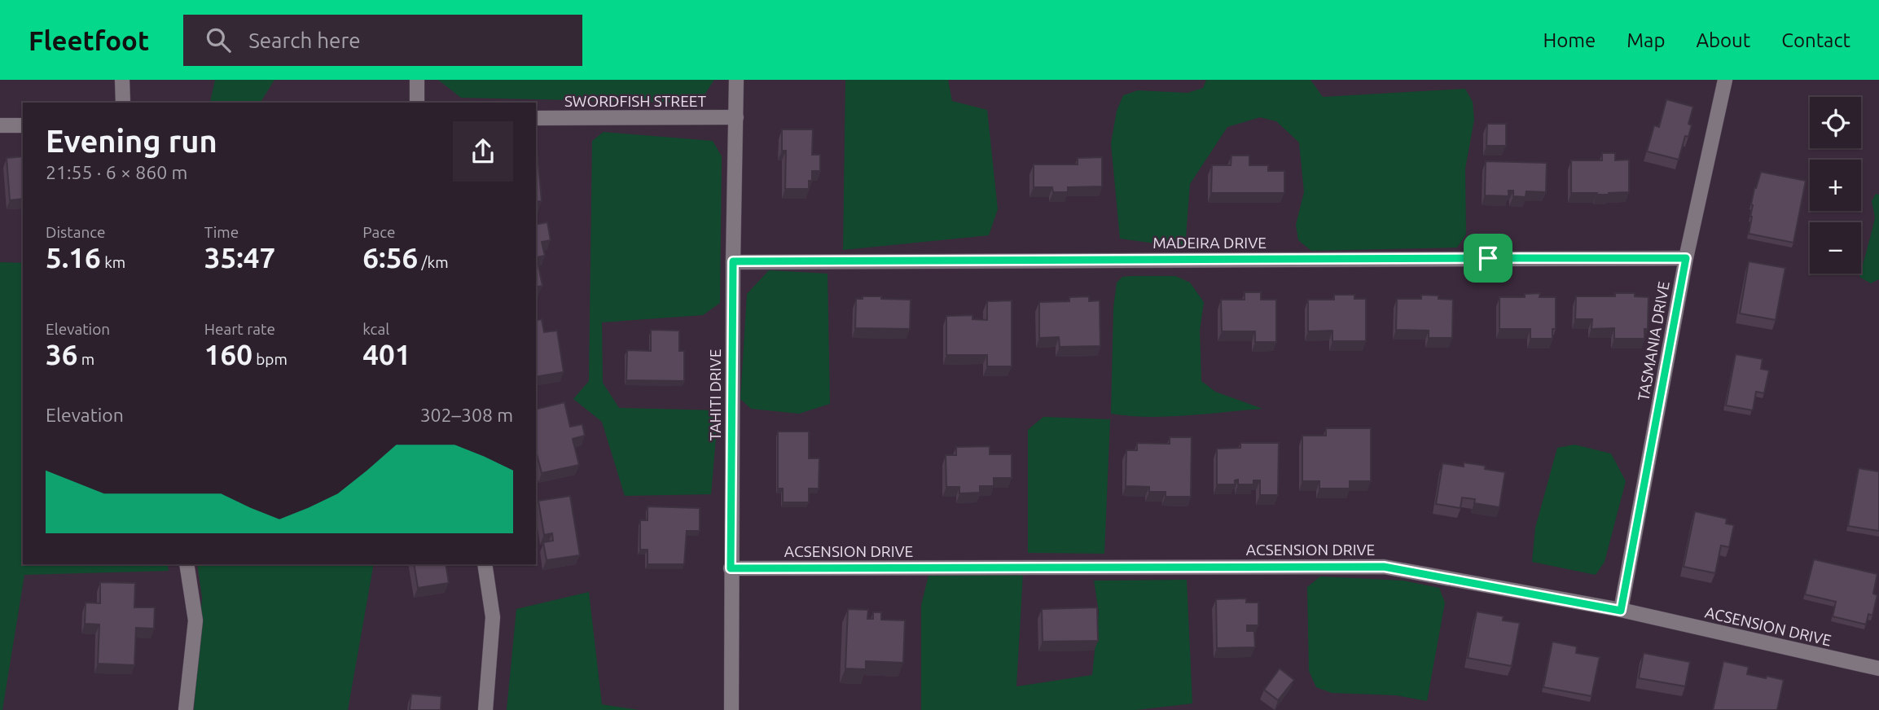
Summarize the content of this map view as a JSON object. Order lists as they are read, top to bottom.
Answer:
{
  "streets": {
    "street": [
      "SWORDFISH STREET",
      "MADEIRA DRIVE",
      "TASMANIA DRIVE",
      "TAHITI DRIVE",
      "ACSENSION DRIVE"
    ]
  },
  "crossings": [
    ["SWORDFISH STREET", "TAHITI DRIVE"],
    ["MADEIRA DRIVE", "TASMANIA DRIVE"],
    ["MADEIRA DRIVE", "TAHITI DRIVE"],
    ["TASMANIA DRIVE", "ACSENSION DRIVE"],
    ["TAHITI DRIVE", "ACSENSION DRIVE"]
  ],
  "page": {
    "header": "Fleetfoot",
    "search": "Search here",
    "nav": [
      "Home",
      "Map",
      "About",
      "Contact"
    ],
    "map_buttons": ["+", "−"],
    "heading": ["Evening run", "21:55 · 6 × 860 m"],
    "stats": [
      ["Distance", "5.16 km"],
      ["Time", "35:47"],
      ["Pace", "6:56 /km"],
      ["Elevation", "36 m"],
      ["Heart rate", "160 bpm"],
      ["kcal", "401"]
    ],
    "chart": ["Elevation", "302–308 m"]
  }
}
